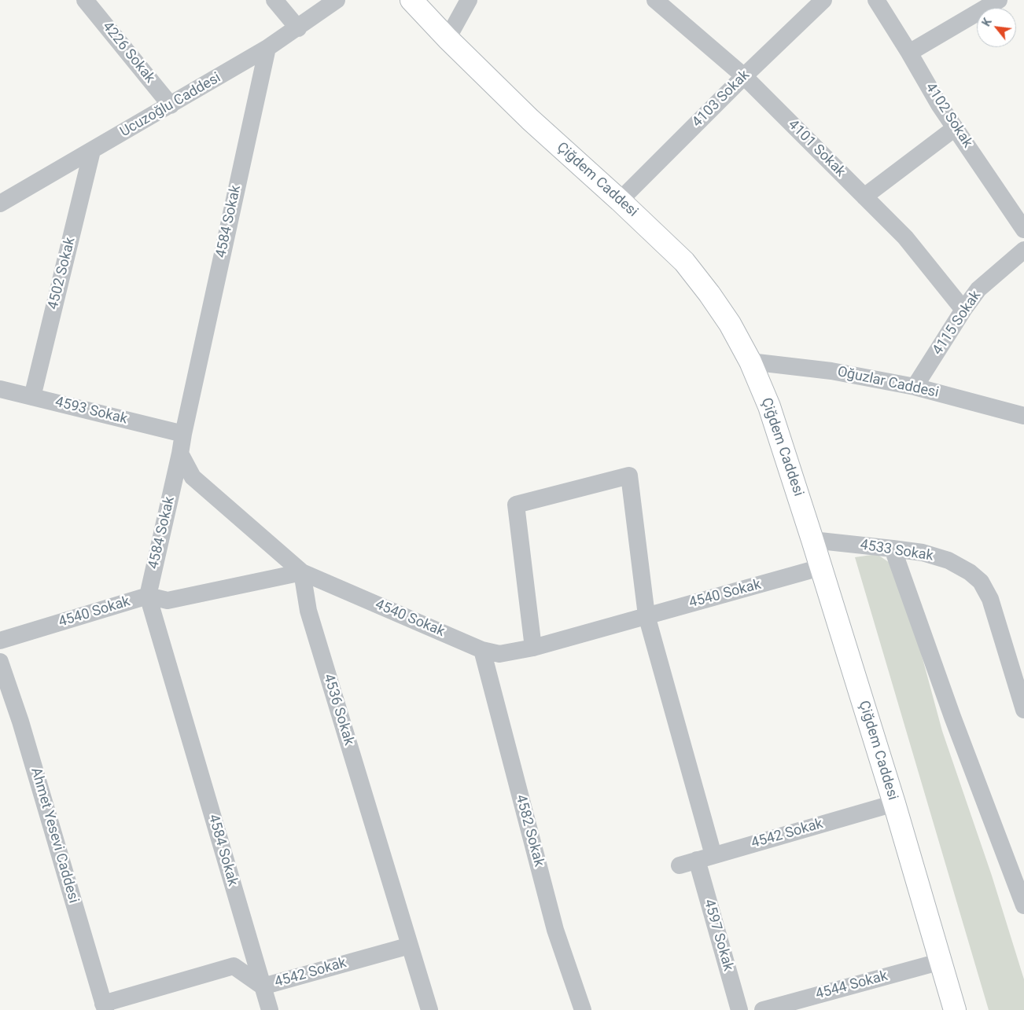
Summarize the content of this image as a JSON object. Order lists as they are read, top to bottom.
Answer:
{
  "streets": {
    "street": [
      "4226 Sokak",
      "4103 Sokak",
      "Ucuzoğlu Caddesi",
      "4102 Sokak",
      "4101 Sokak",
      "Çiğdem Caddesi",
      "4584 Sokak",
      "4502 Sokak",
      "4115 Sokak",
      "Oğuzlar Caddesi",
      "4593 Sokak",
      "4533 Sokak",
      "4540 Sokak",
      "4536 Sokak",
      "4582 Sokak",
      "4542 Sokak",
      "Ahmet Yesevi Caddesi",
      "4597 Sokak",
      "4544 Sokak"
    ]
  },
  "crossings": [
    ["4226 Sokak", "Ucuzoğlu Caddesi"],
    ["4103 Sokak", "4101 Sokak"],
    ["4103 Sokak", "Çiğdem Caddesi"],
    ["Ucuzoğlu Caddesi", "4584 Sokak"],
    ["Ucuzoğlu Caddesi", "4502 Sokak"],
    ["4101 Sokak", "4115 Sokak"],
    ["Çiğdem Caddesi", "Oğuzlar Caddesi"],
    ["Çiğdem Caddesi", "4533 Sokak"],
    ["Çiğdem Caddesi", "4540 Sokak"],
    ["Çiğdem Caddesi", "4542 Sokak"],
    ["Çiğdem Caddesi", "4544 Sokak"],
    ["4584 Sokak", "4593 Sokak"],
    ["4584 Sokak", "4540 Sokak"],
    ["4584 Sokak", "4542 Sokak"],
    ["4502 Sokak", "4593 Sokak"],
    ["4115 Sokak", "Oğuzlar Caddesi"],
    ["4540 Sokak", "4536 Sokak"],
    ["4540 Sokak", "4582 Sokak"],
    ["4536 Sokak", "4542 Sokak"],
    ["4542 Sokak", "Ahmet Yesevi Caddesi"],
    ["4542 Sokak", "4597 Sokak"]
  ],
  "north": "top left"
}
